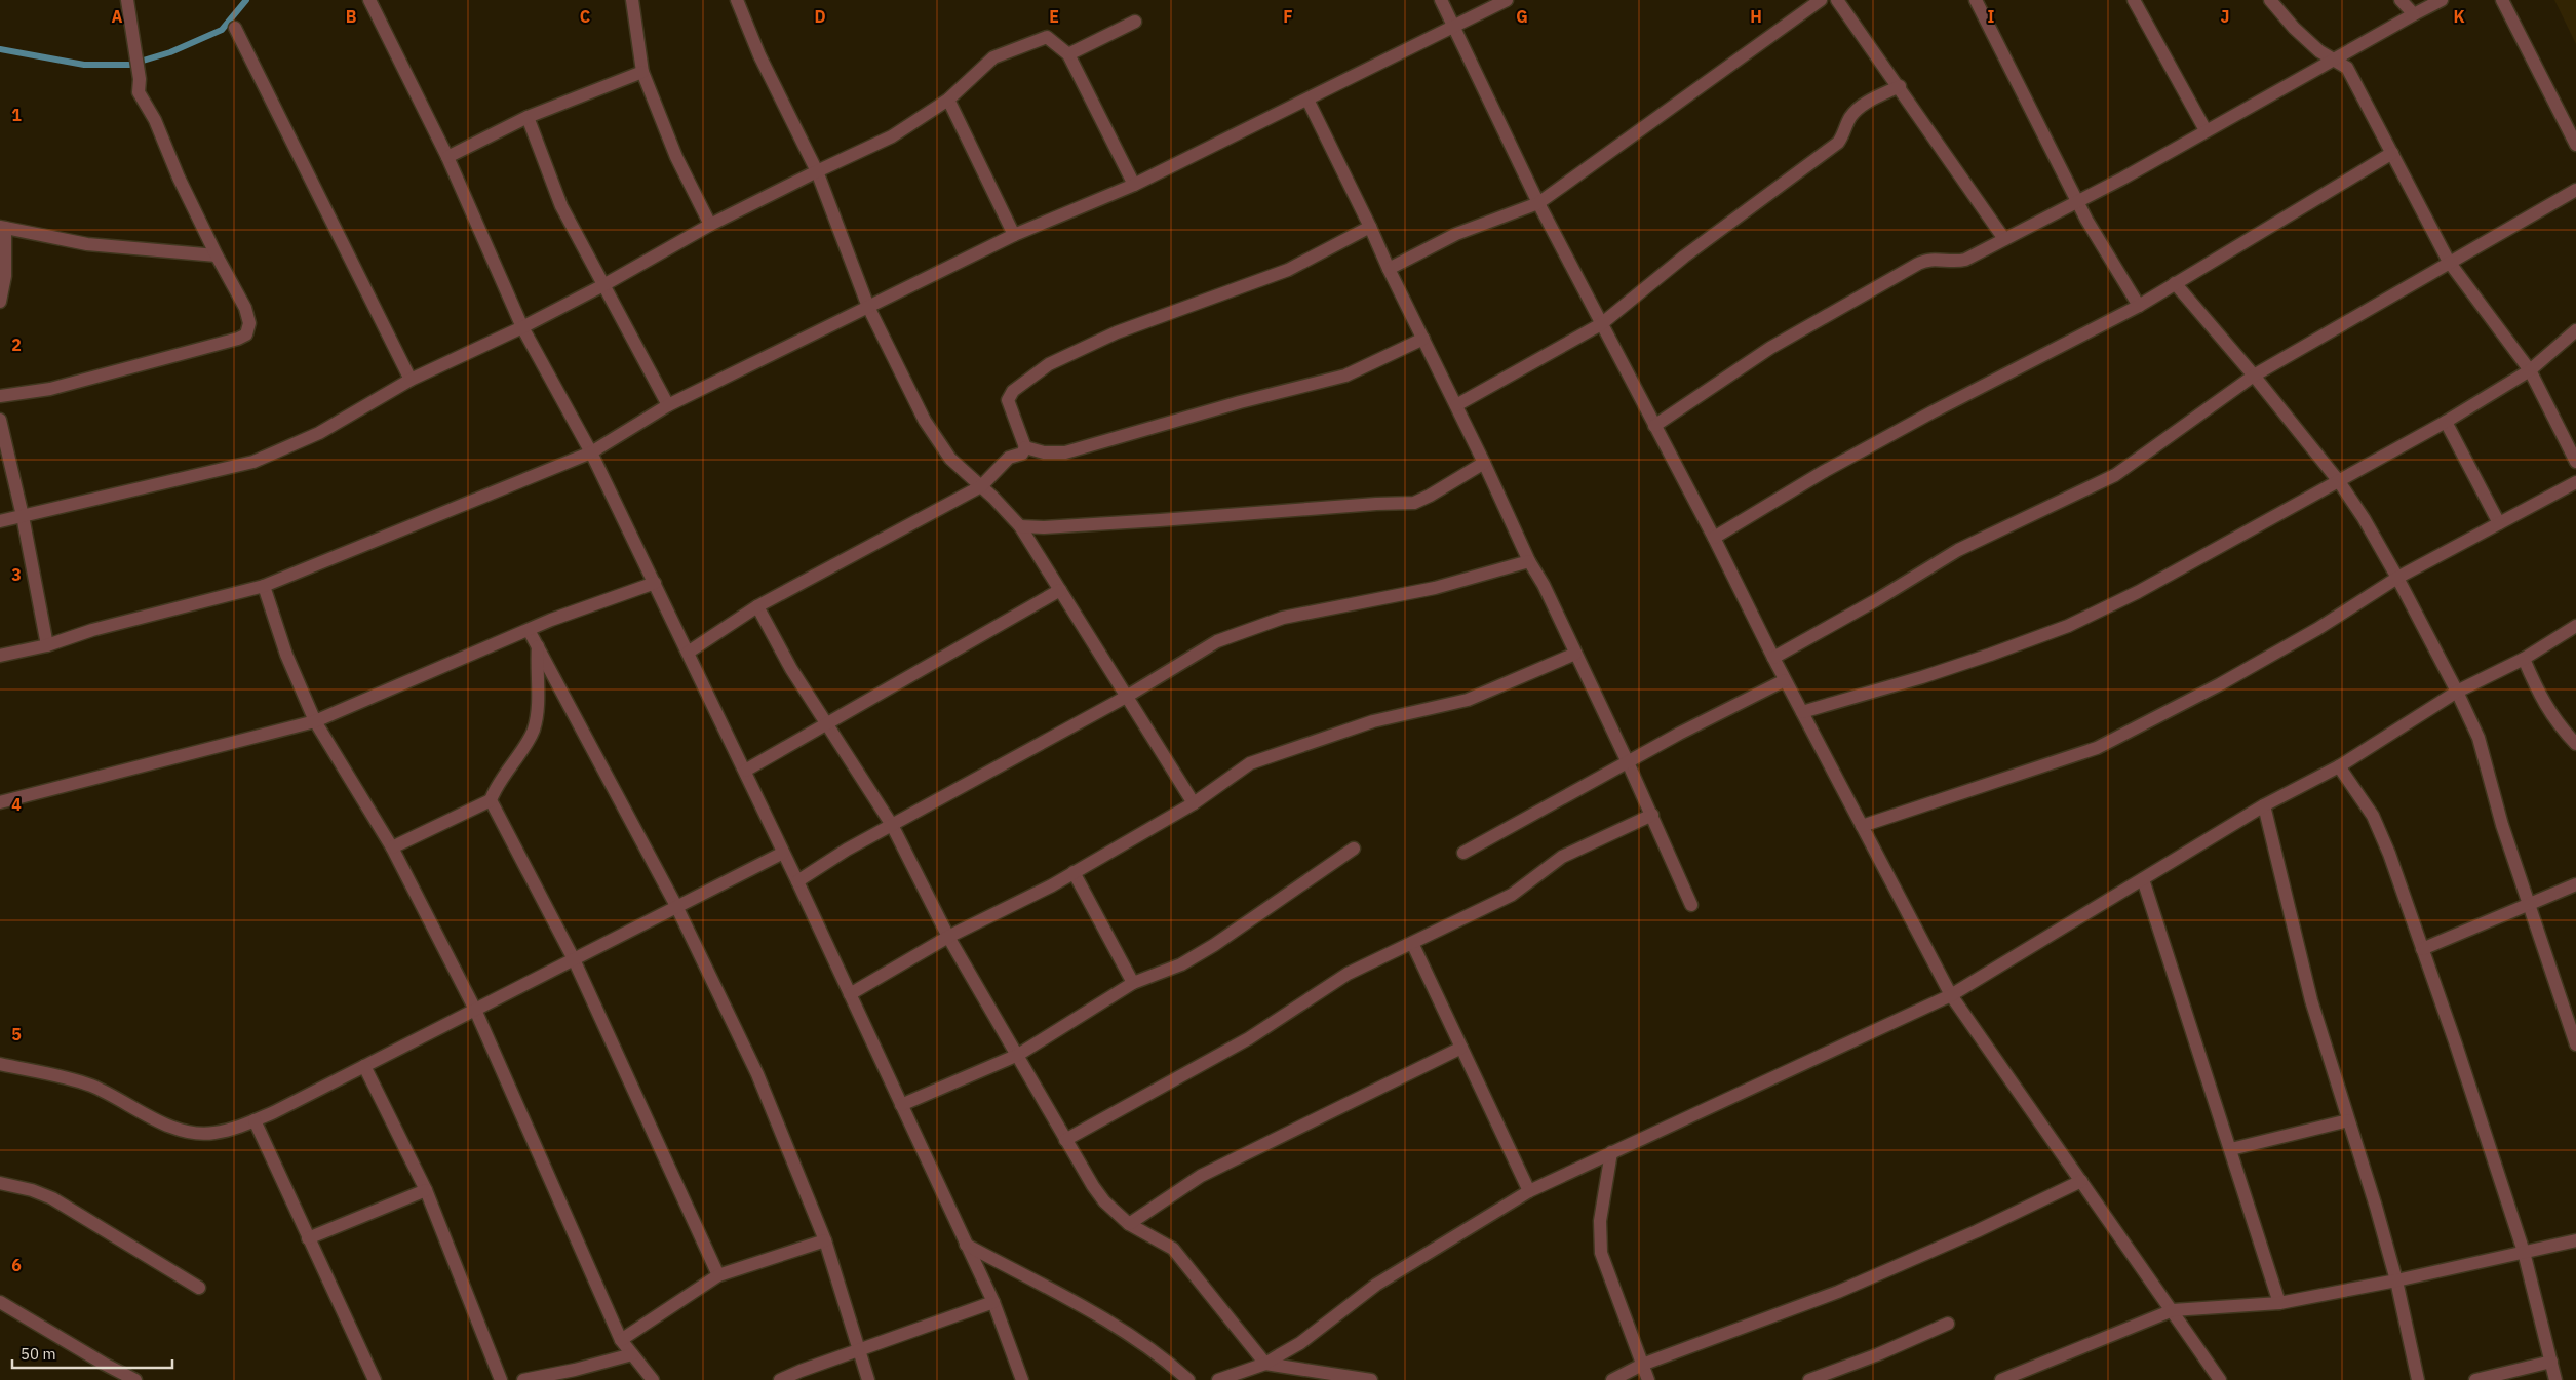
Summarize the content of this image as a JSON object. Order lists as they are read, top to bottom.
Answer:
{
  "scale_bar": "50 m",
  "grid": {
    "columns": [
      "A",
      "B",
      "C",
      "D",
      "E",
      "F",
      "G",
      "H",
      "I",
      "J",
      "K"
    ],
    "rows": [
      "1",
      "2",
      "3",
      "4",
      "5",
      "6"
    ]
  }
}
